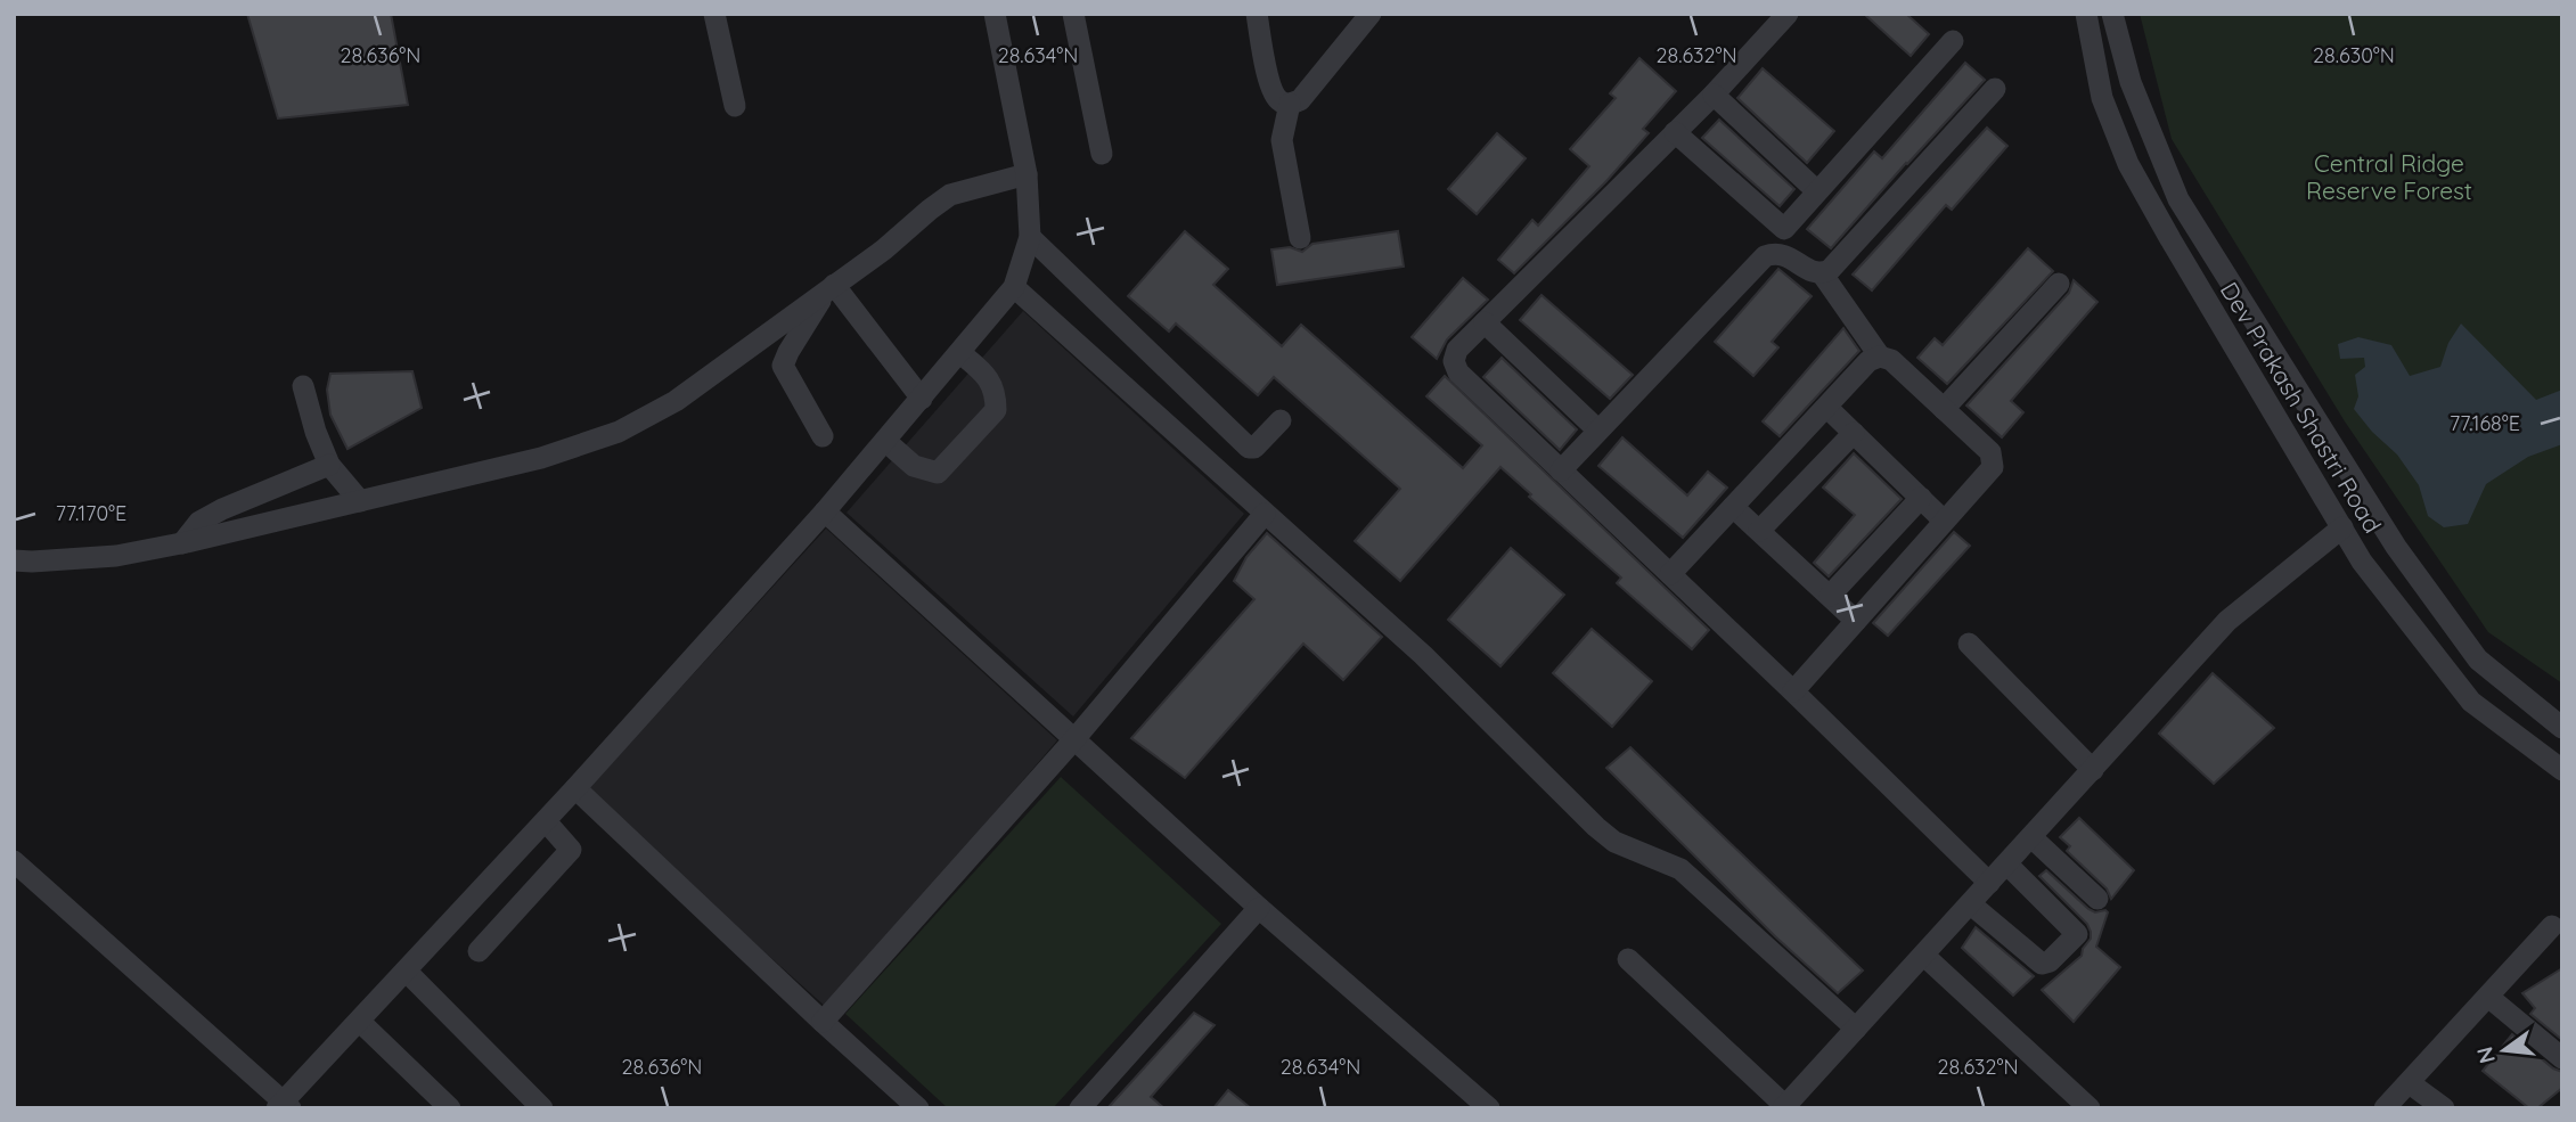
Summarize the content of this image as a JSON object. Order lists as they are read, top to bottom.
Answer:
{
  "streets": {
    "street": ["Dev Prakash Shastri Road"]
  },
  "parks": ["Central Ridge Reserve Forest"],
  "north": "left",
  "coordinates": [
    "28.636°N",
    "28.634°N",
    "28.632°N",
    "28.630°N",
    "77.168°E",
    "77.170°E"
  ]
}
